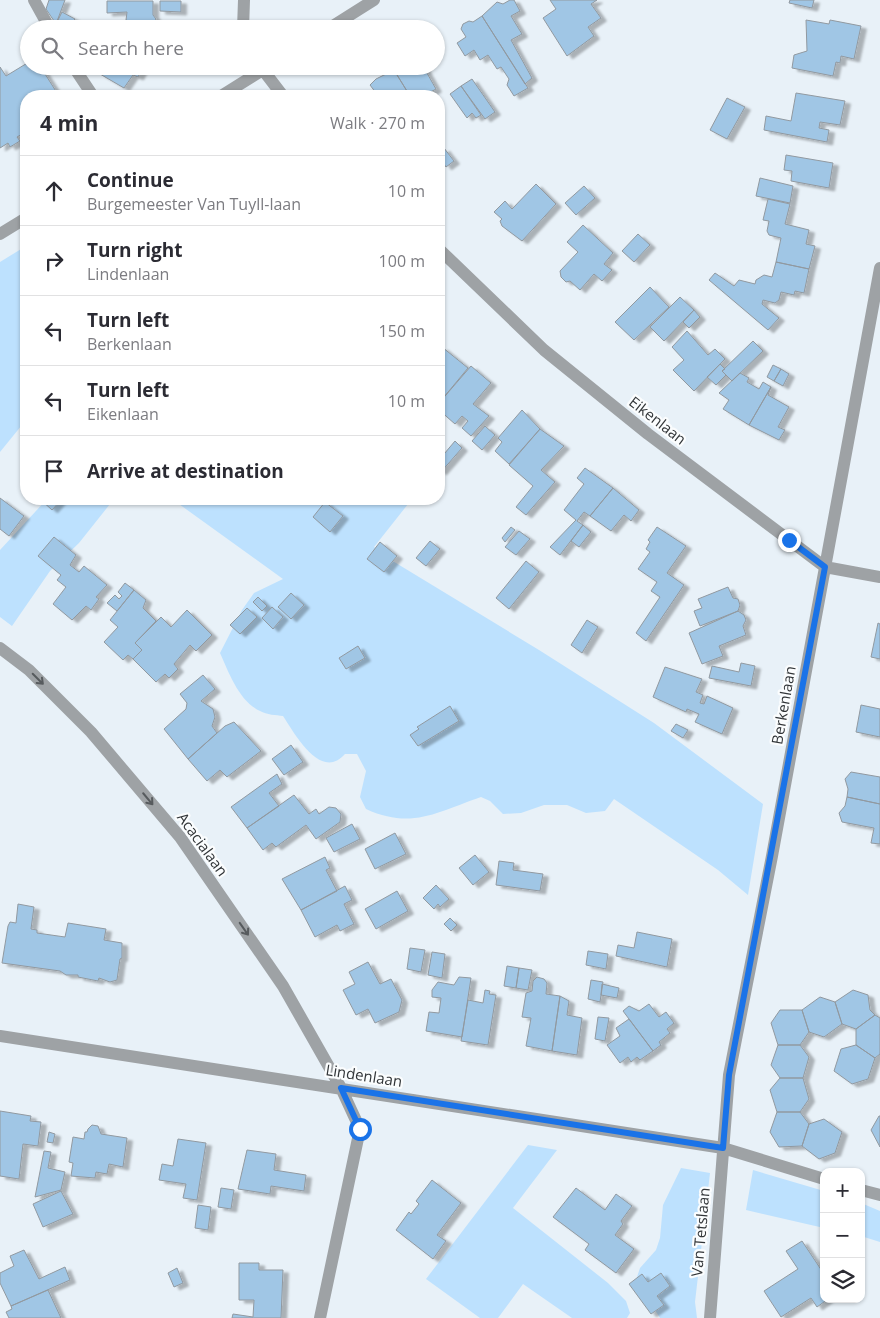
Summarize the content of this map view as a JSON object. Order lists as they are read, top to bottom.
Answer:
{
  "streets": {
    "street": [
      "Eikenlaan",
      "Berkenlaan",
      "Acacialaan",
      "Lindenlaan",
      "Van Tetslaan"
    ]
  },
  "crossings": [
    ["Eikenlaan", "Berkenlaan"],
    ["Berkenlaan", "Lindenlaan"],
    ["Berkenlaan", "Van Tetslaan"],
    ["Acacialaan", "Lindenlaan"],
    ["Lindenlaan", "Van Tetslaan"]
  ],
  "one_way": ["Acacialaan"],
  "page": {
    "search": "Search here",
    "heading": ["4 min", "Walk · 270 m"],
    "list": [
      ["Continue", "Burgemeester Van Tuyll-laan", "10 m"],
      ["Turn right", "Lindenlaan", "100 m"],
      ["Turn left", "Berkenlaan", "150 m"],
      ["Turn left", "Eikenlaan", "10 m"],
      "Arrive at destination"
    ],
    "map_buttons": ["+", "−"]
  }
}
